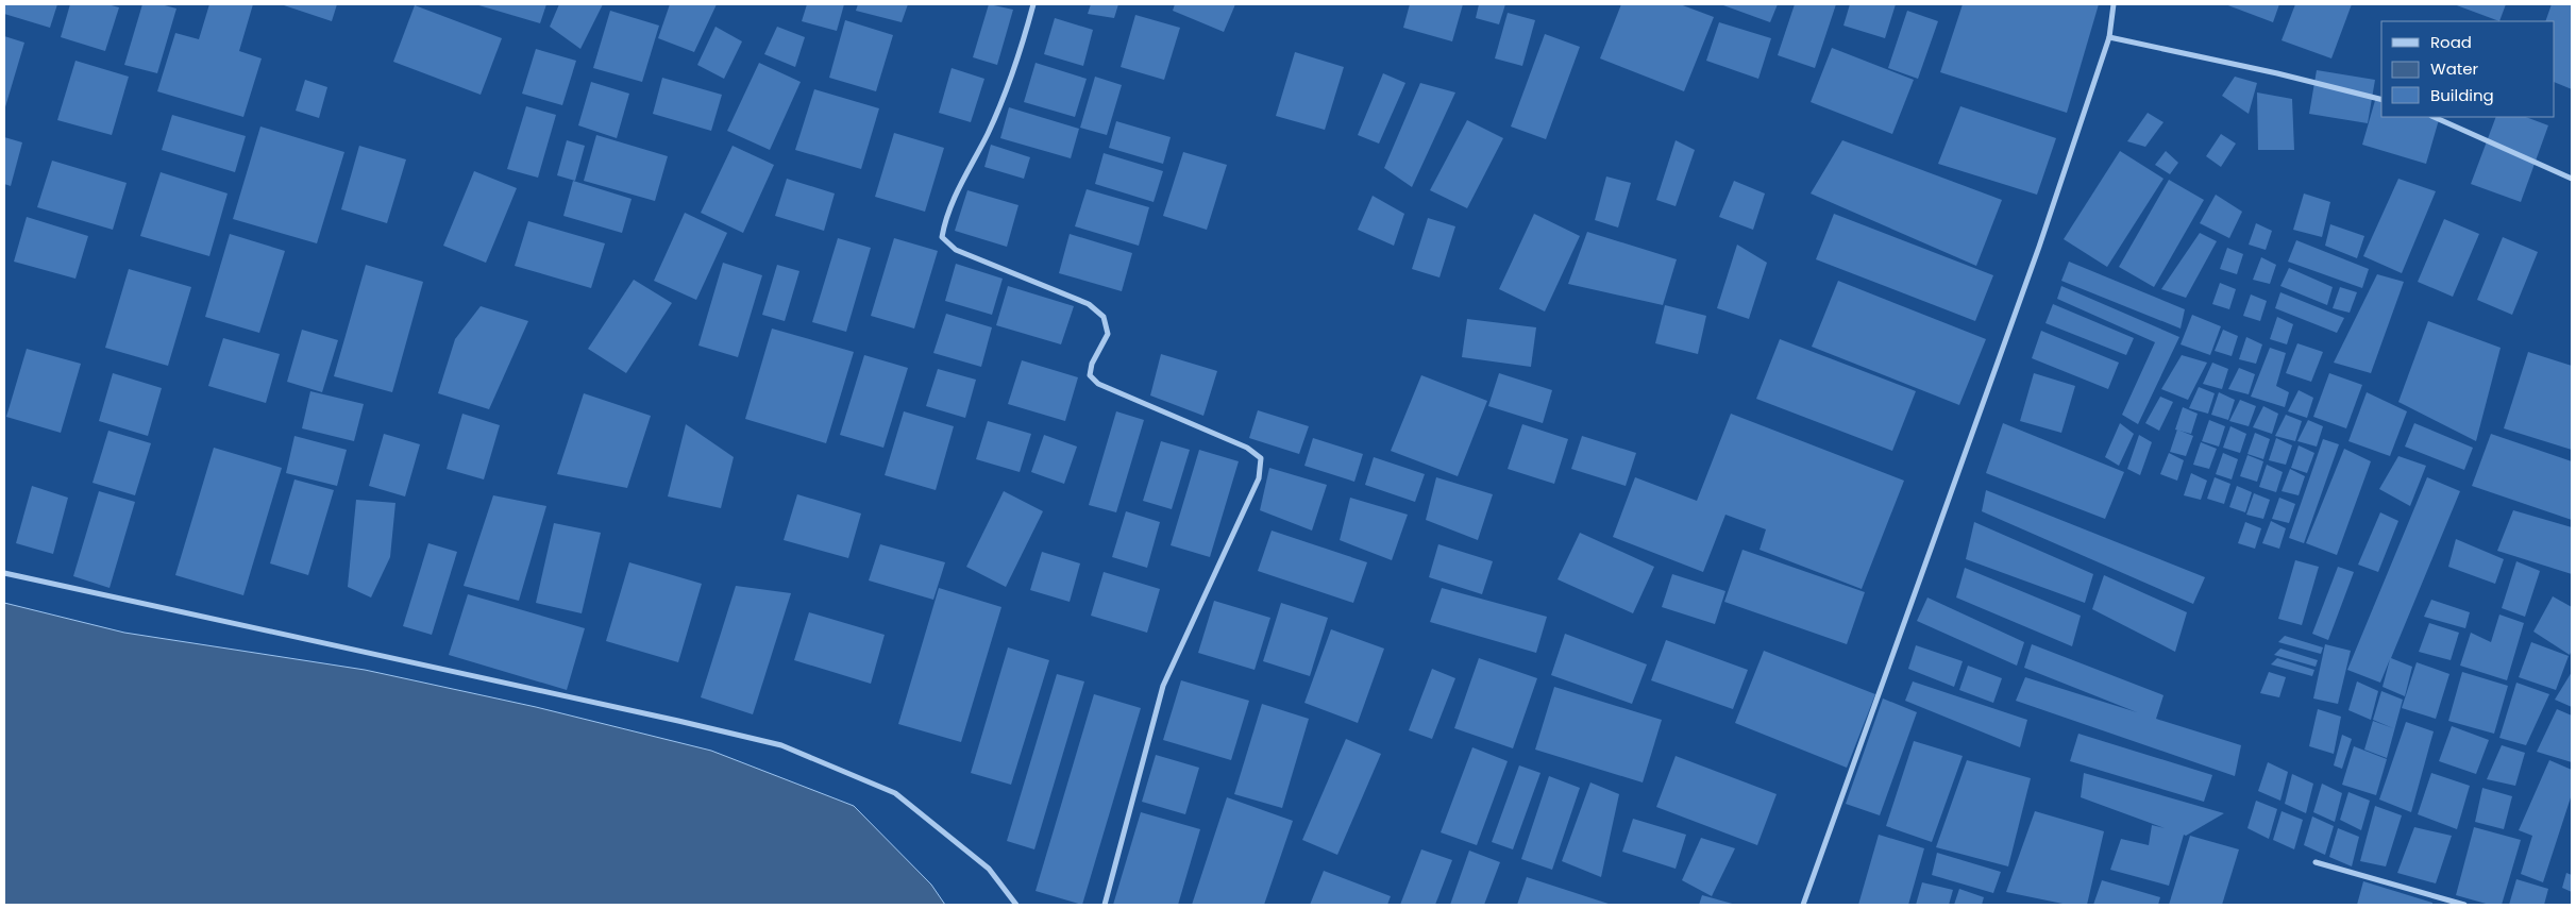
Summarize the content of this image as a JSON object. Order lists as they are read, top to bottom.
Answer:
{
  "legend": ["Road", "Water", "Building"]
}
